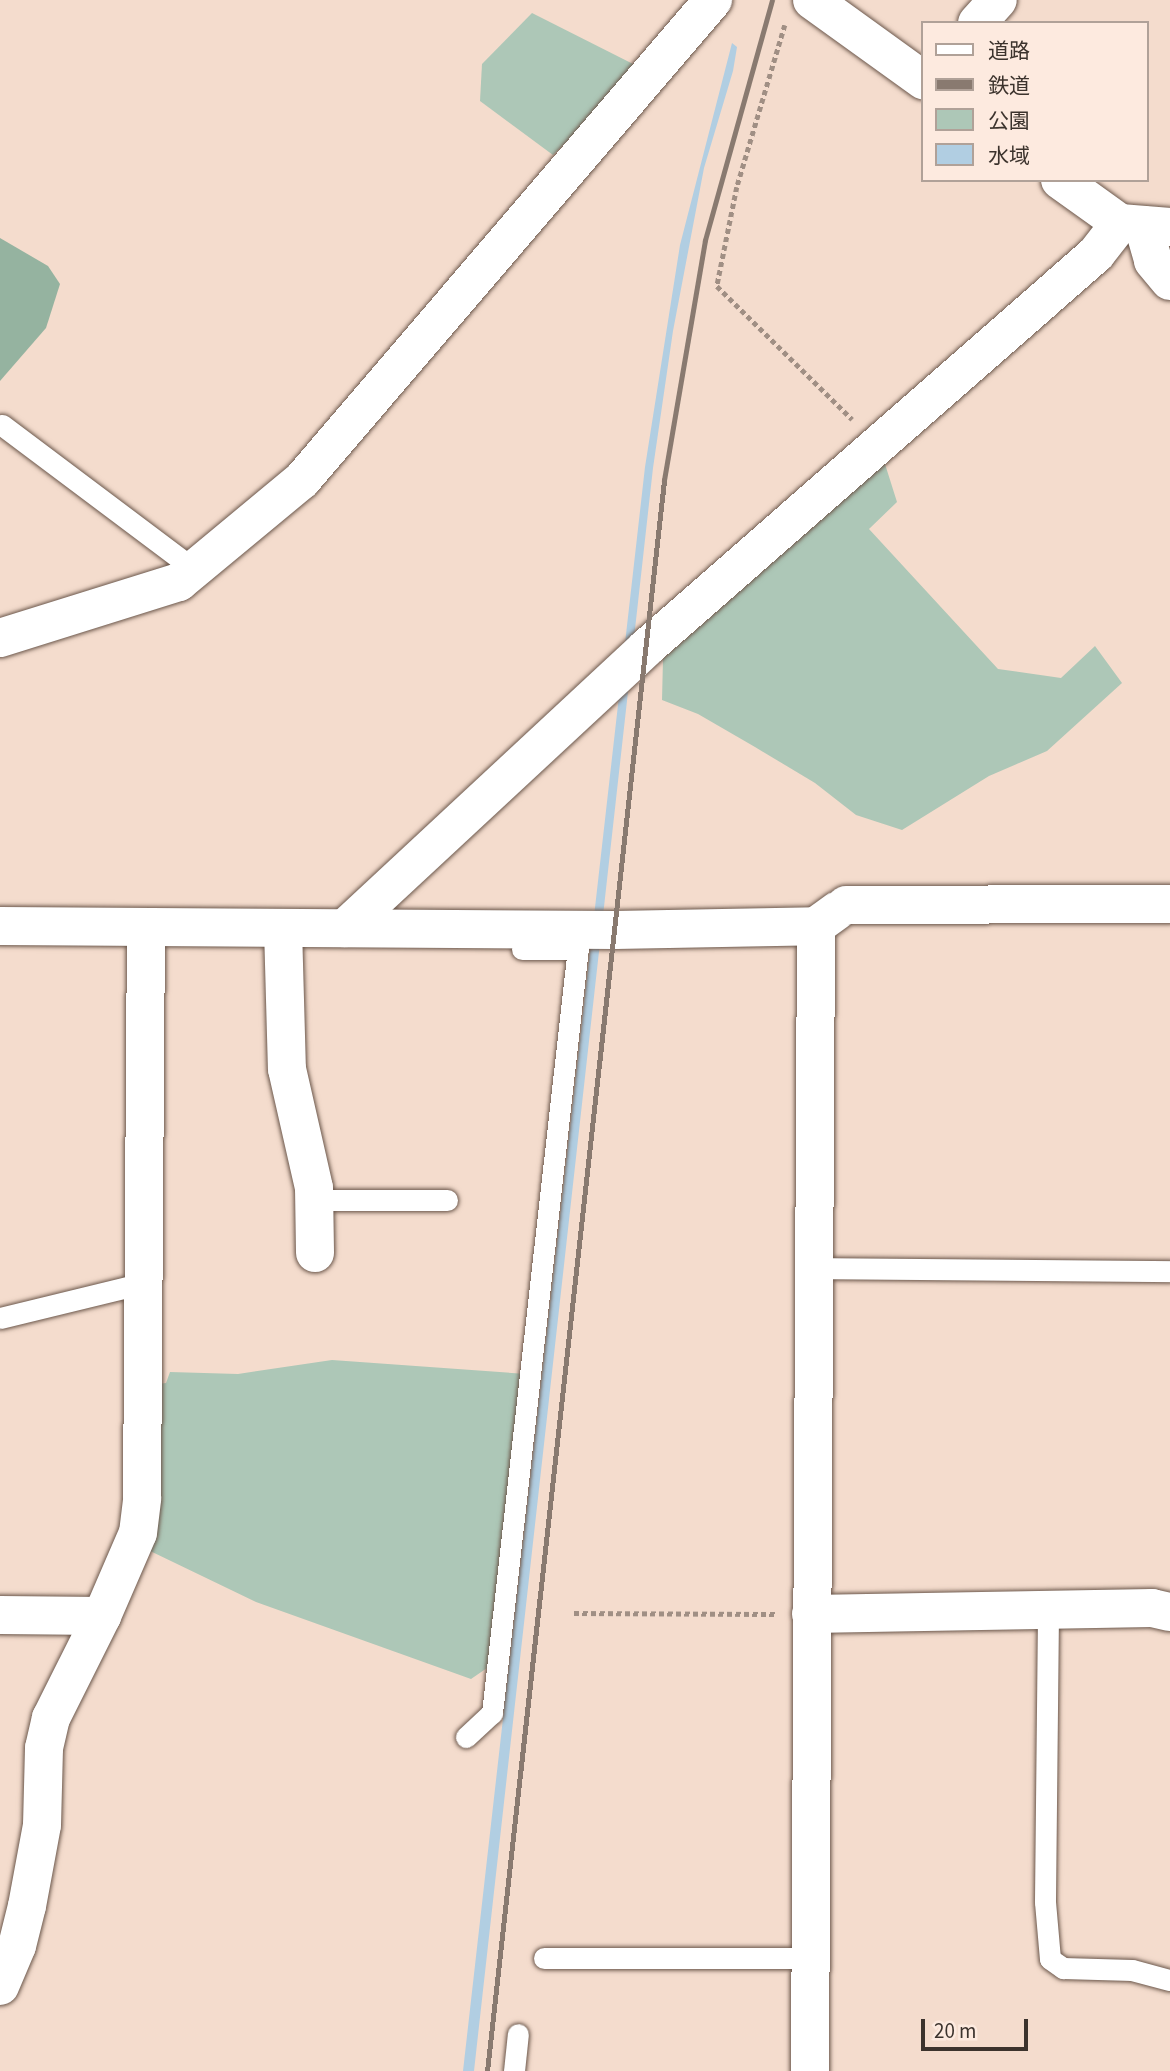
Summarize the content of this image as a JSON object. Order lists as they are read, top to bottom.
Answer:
{
  "legend": [
    "道路",
    "鉄道",
    "公園",
    "水域"
  ],
  "scale_bar": "20 m"
}
